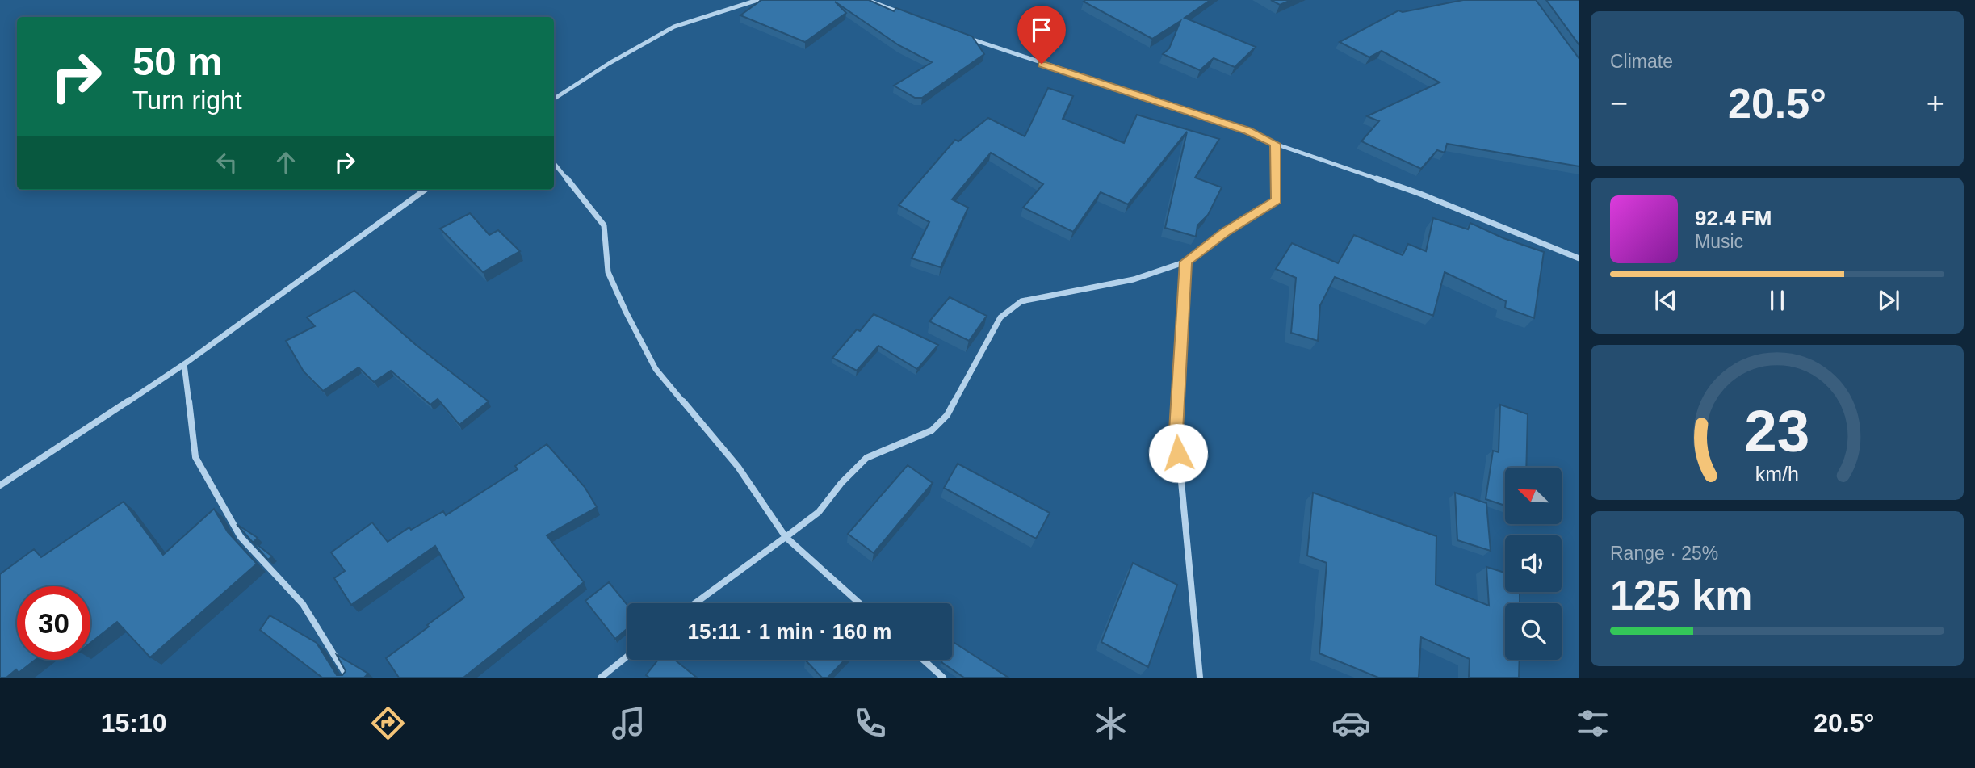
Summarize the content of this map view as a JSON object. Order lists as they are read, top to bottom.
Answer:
{
  "north": "top left",
  "page": {
    "tile": [
      "Climate",
      ["Range · 25%", "125 km"]
    ],
    "turn": ["50 m", "Turn right"],
    "heat": ["−", "20.5°", "+"],
    "song": ["92.4 FM", "Music"],
    "limit": "30",
    "trip": "15:11 · 1 min · 160 m",
    "tabs": ["15:10", "20.5°"],
    "gauge": ["23", "km/h"]
  }
}
